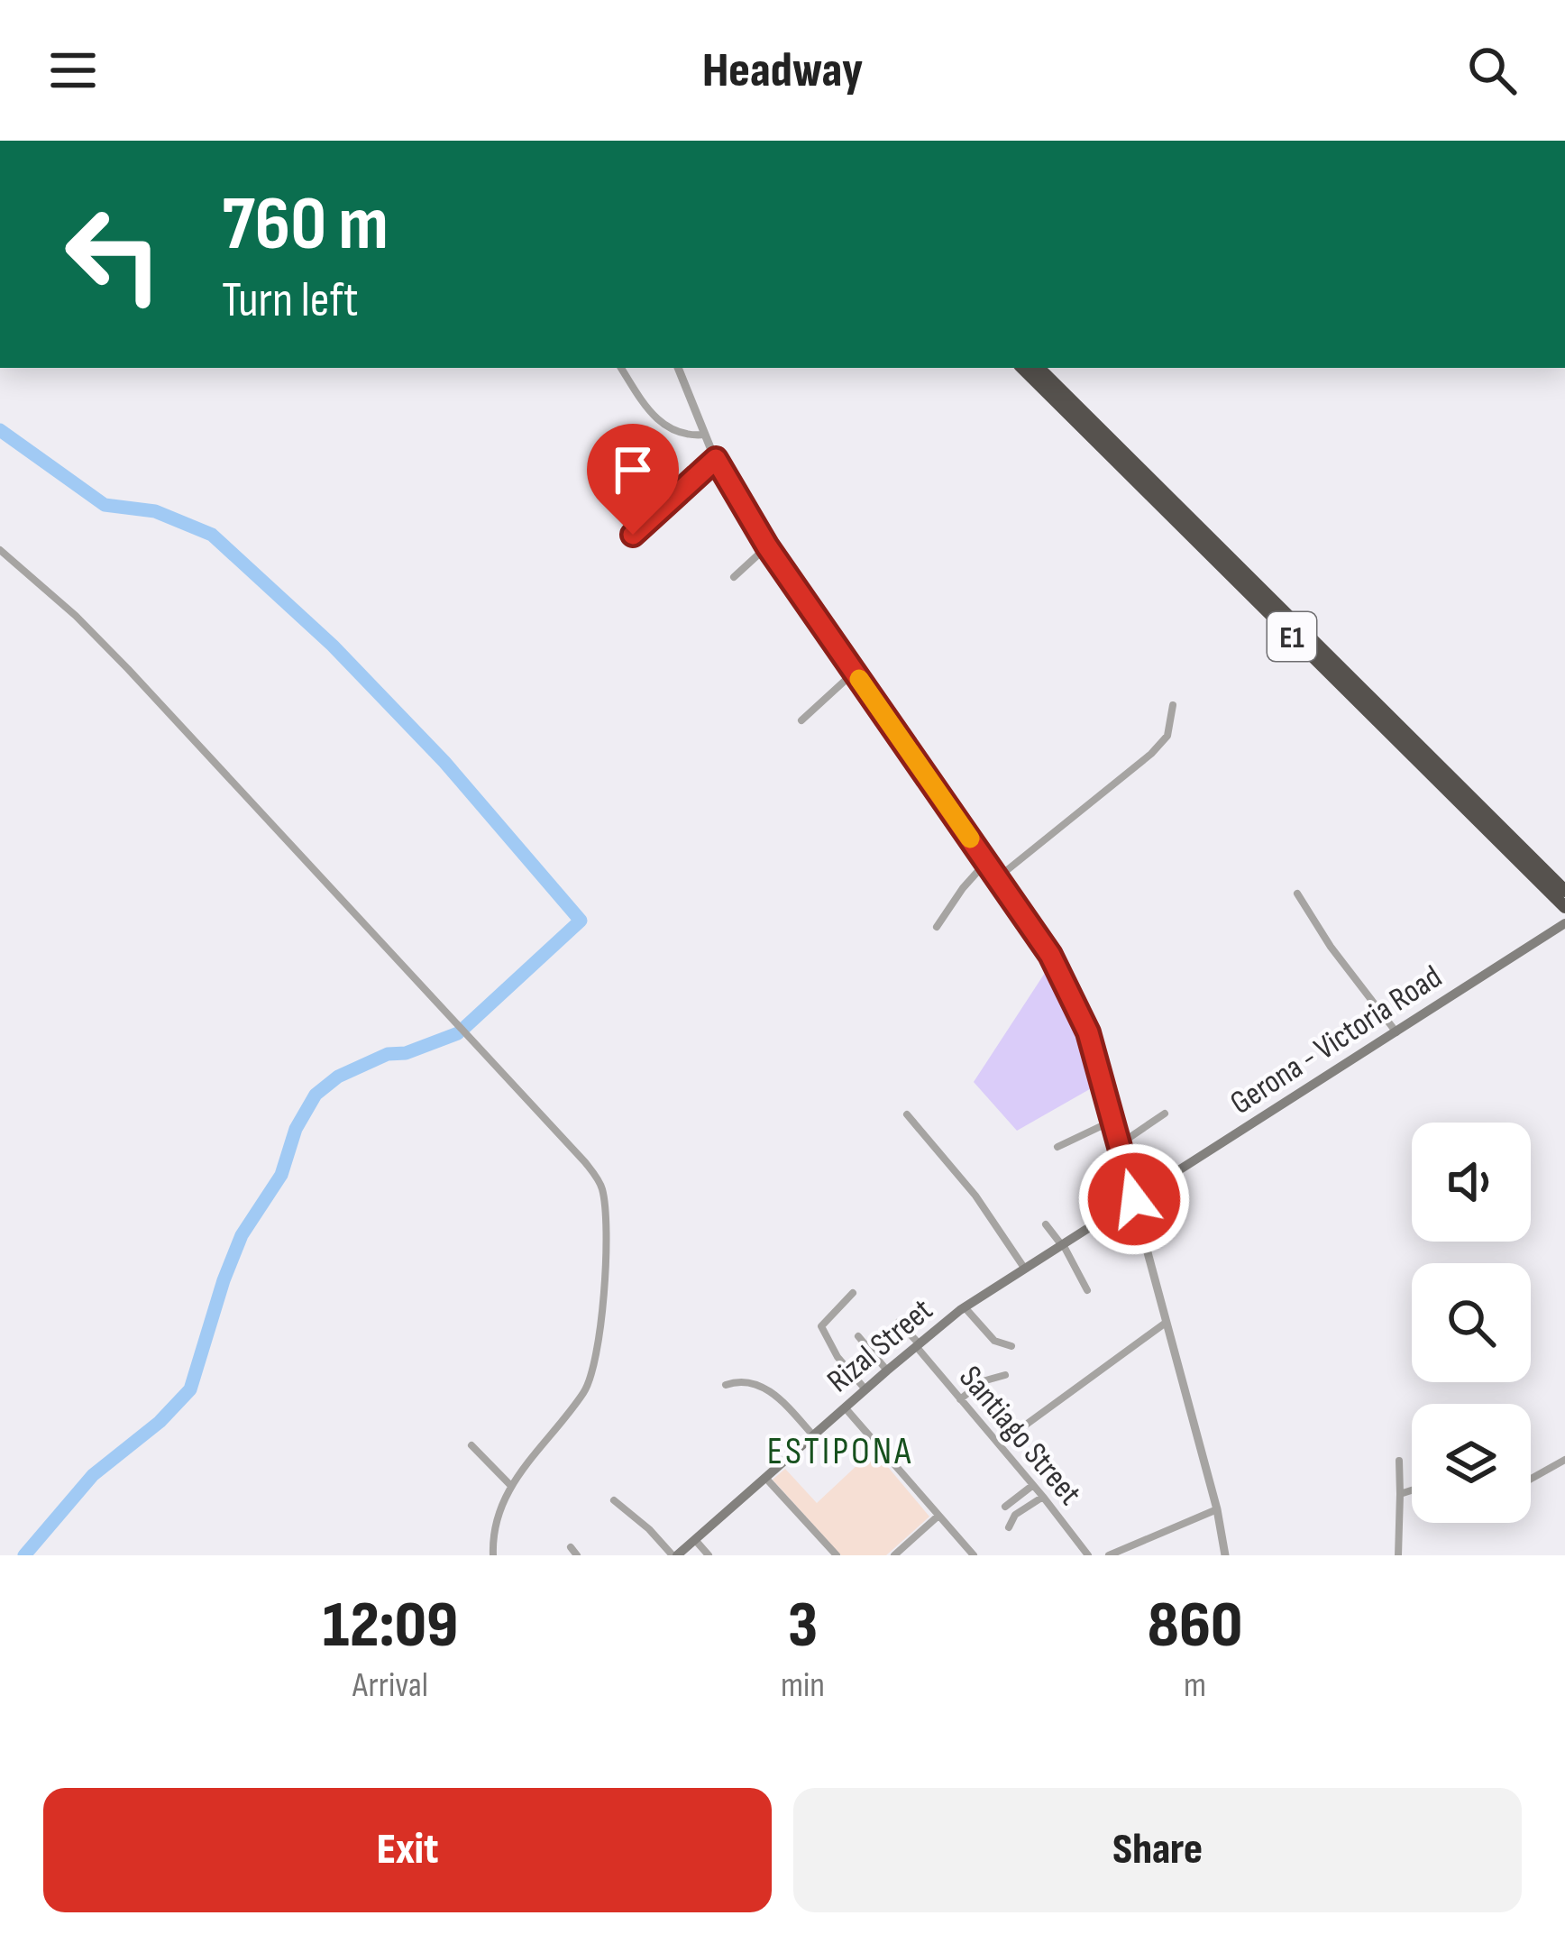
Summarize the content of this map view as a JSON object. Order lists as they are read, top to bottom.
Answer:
{
  "streets": {
    "highway": ["E1"],
    "main road": ["Gerona - Victoria Road", "Rizal Street"],
    "street": ["Santiago Street"]
  },
  "crossings": [
    ["Gerona - Victoria Road", "Rizal Street"],
    ["Rizal Street", "Santiago Street"]
  ],
  "districts": ["ESTIPONA"],
  "page": {
    "header": "Headway",
    "turn": ["760 m", "Turn left"],
    "eta": [
      "12:09",
      "Arrival",
      "3",
      "min",
      "860",
      "m"
    ],
    "buttons": ["Exit", "Share"]
  }
}
